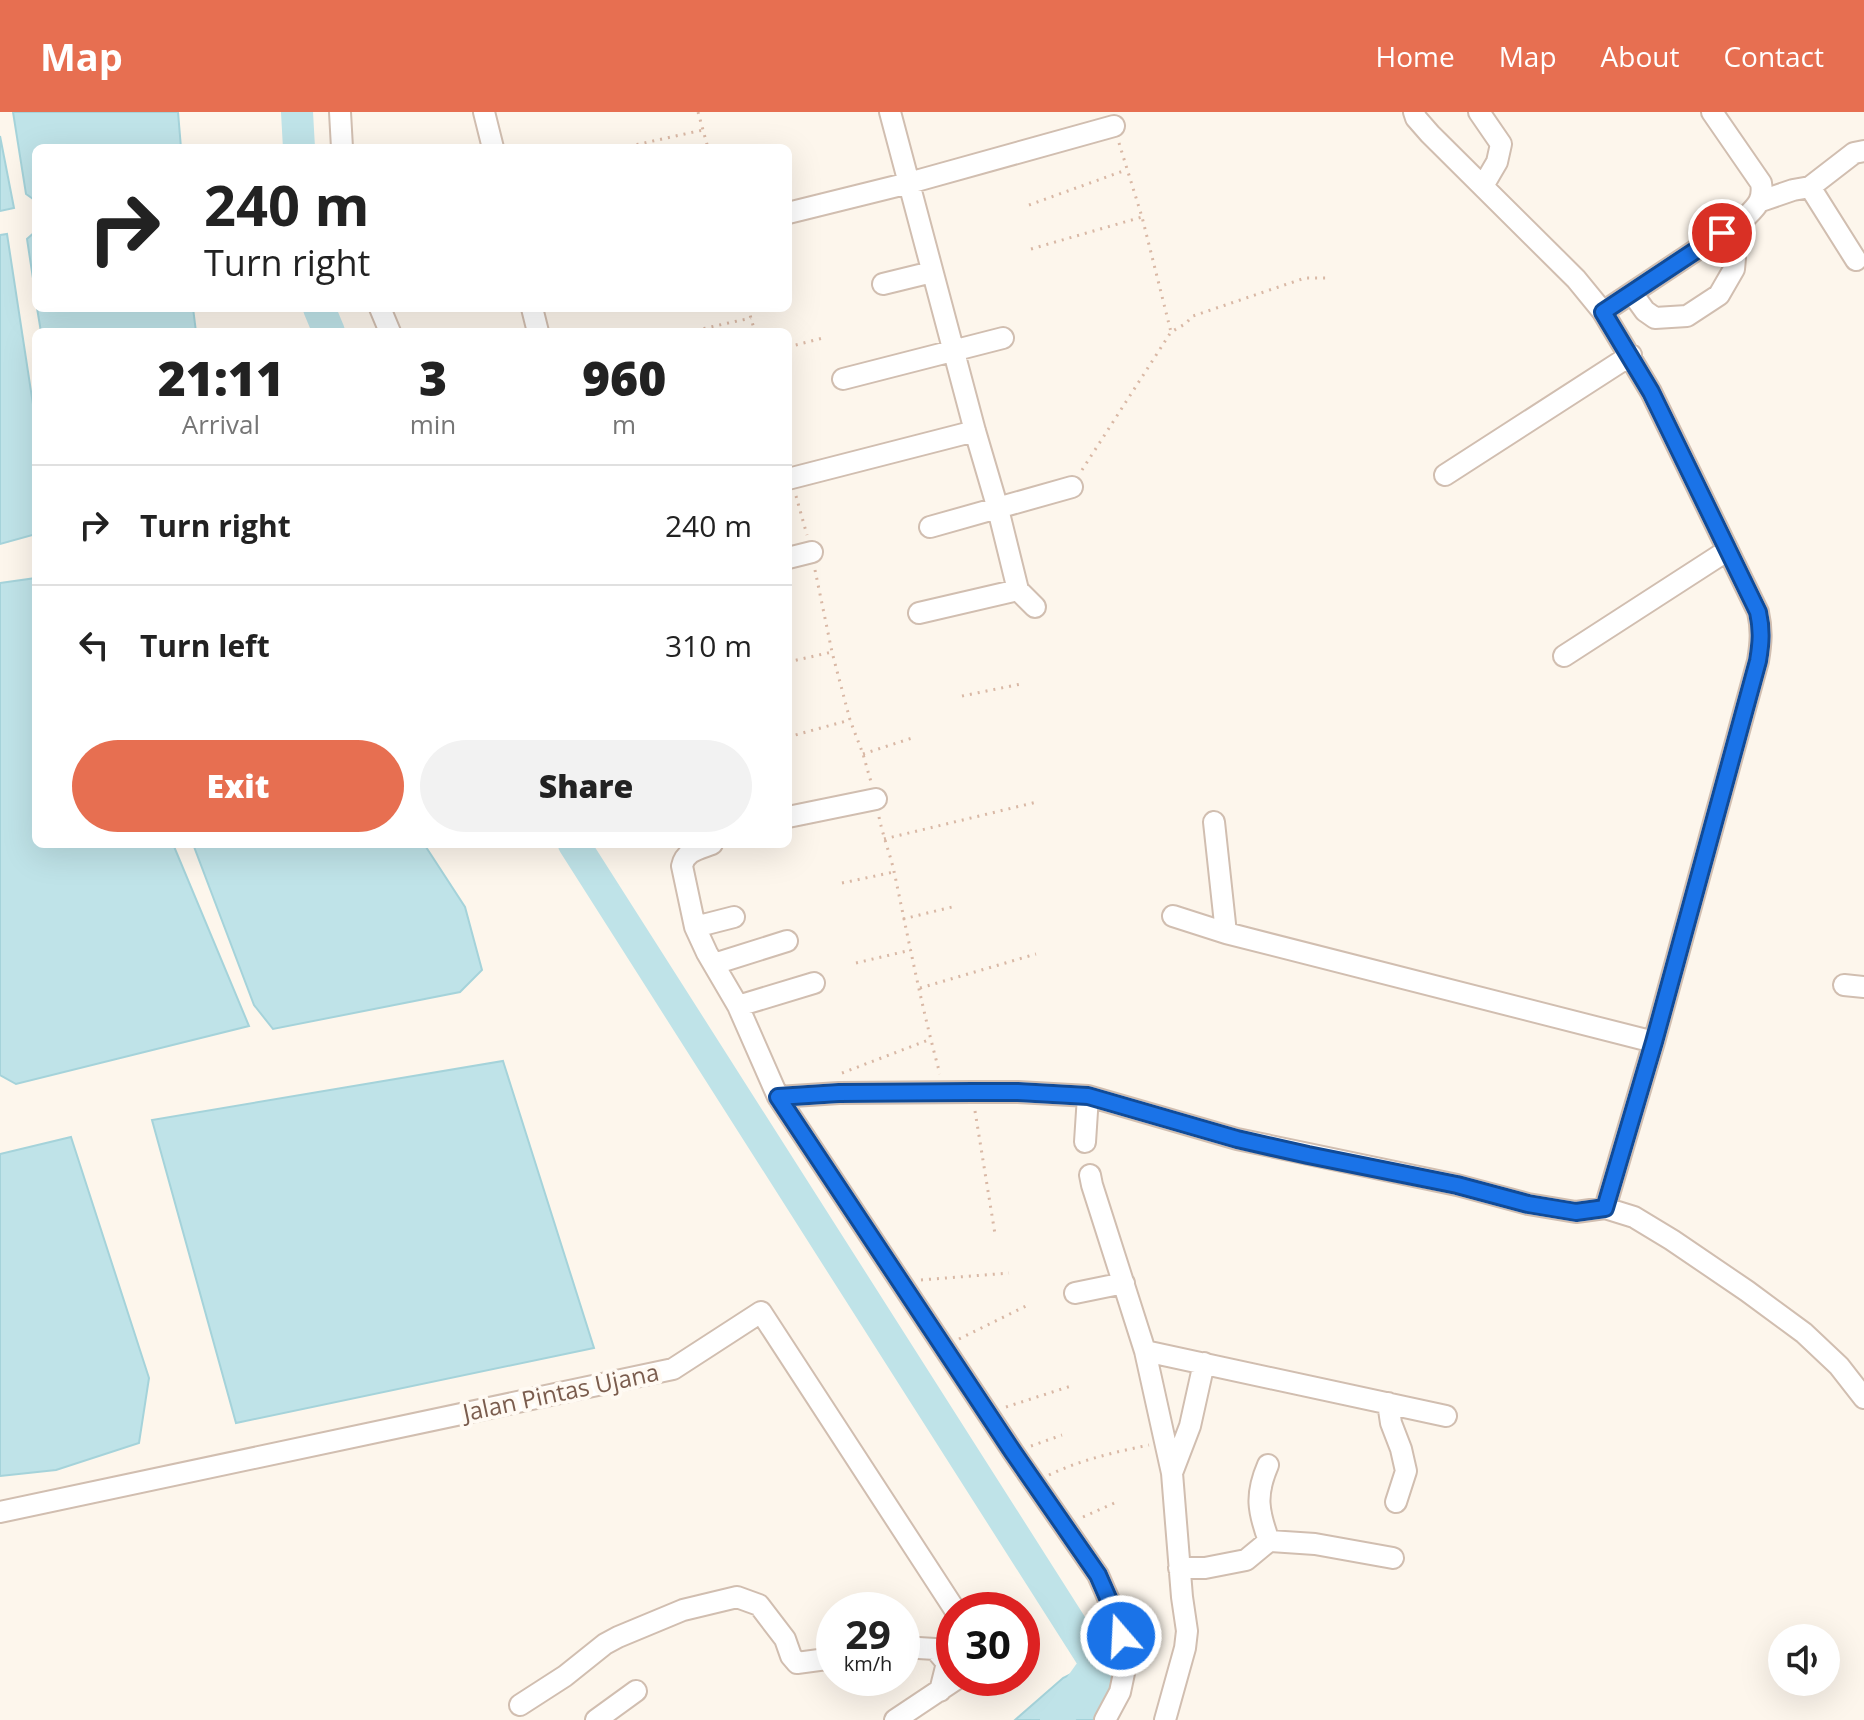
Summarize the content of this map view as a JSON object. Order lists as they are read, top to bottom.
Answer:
{
  "streets": {
    "street": ["Jalan Pintas Ujana"]
  },
  "page": {
    "header": "Map",
    "nav": [
      "Home",
      "Map",
      "About",
      "Contact"
    ],
    "turn": ["240 m", "Turn right"],
    "eta": [
      "21:11",
      "Arrival",
      "3",
      "min",
      "960",
      "m"
    ],
    "list": [
      {
        "name": "Turn right",
        "value": "240 m"
      },
      {
        "name": "Turn left",
        "value": "310 m"
      }
    ],
    "buttons": ["Exit", "Share"],
    "speed": "29 km/h",
    "limit": "30"
  }
}
